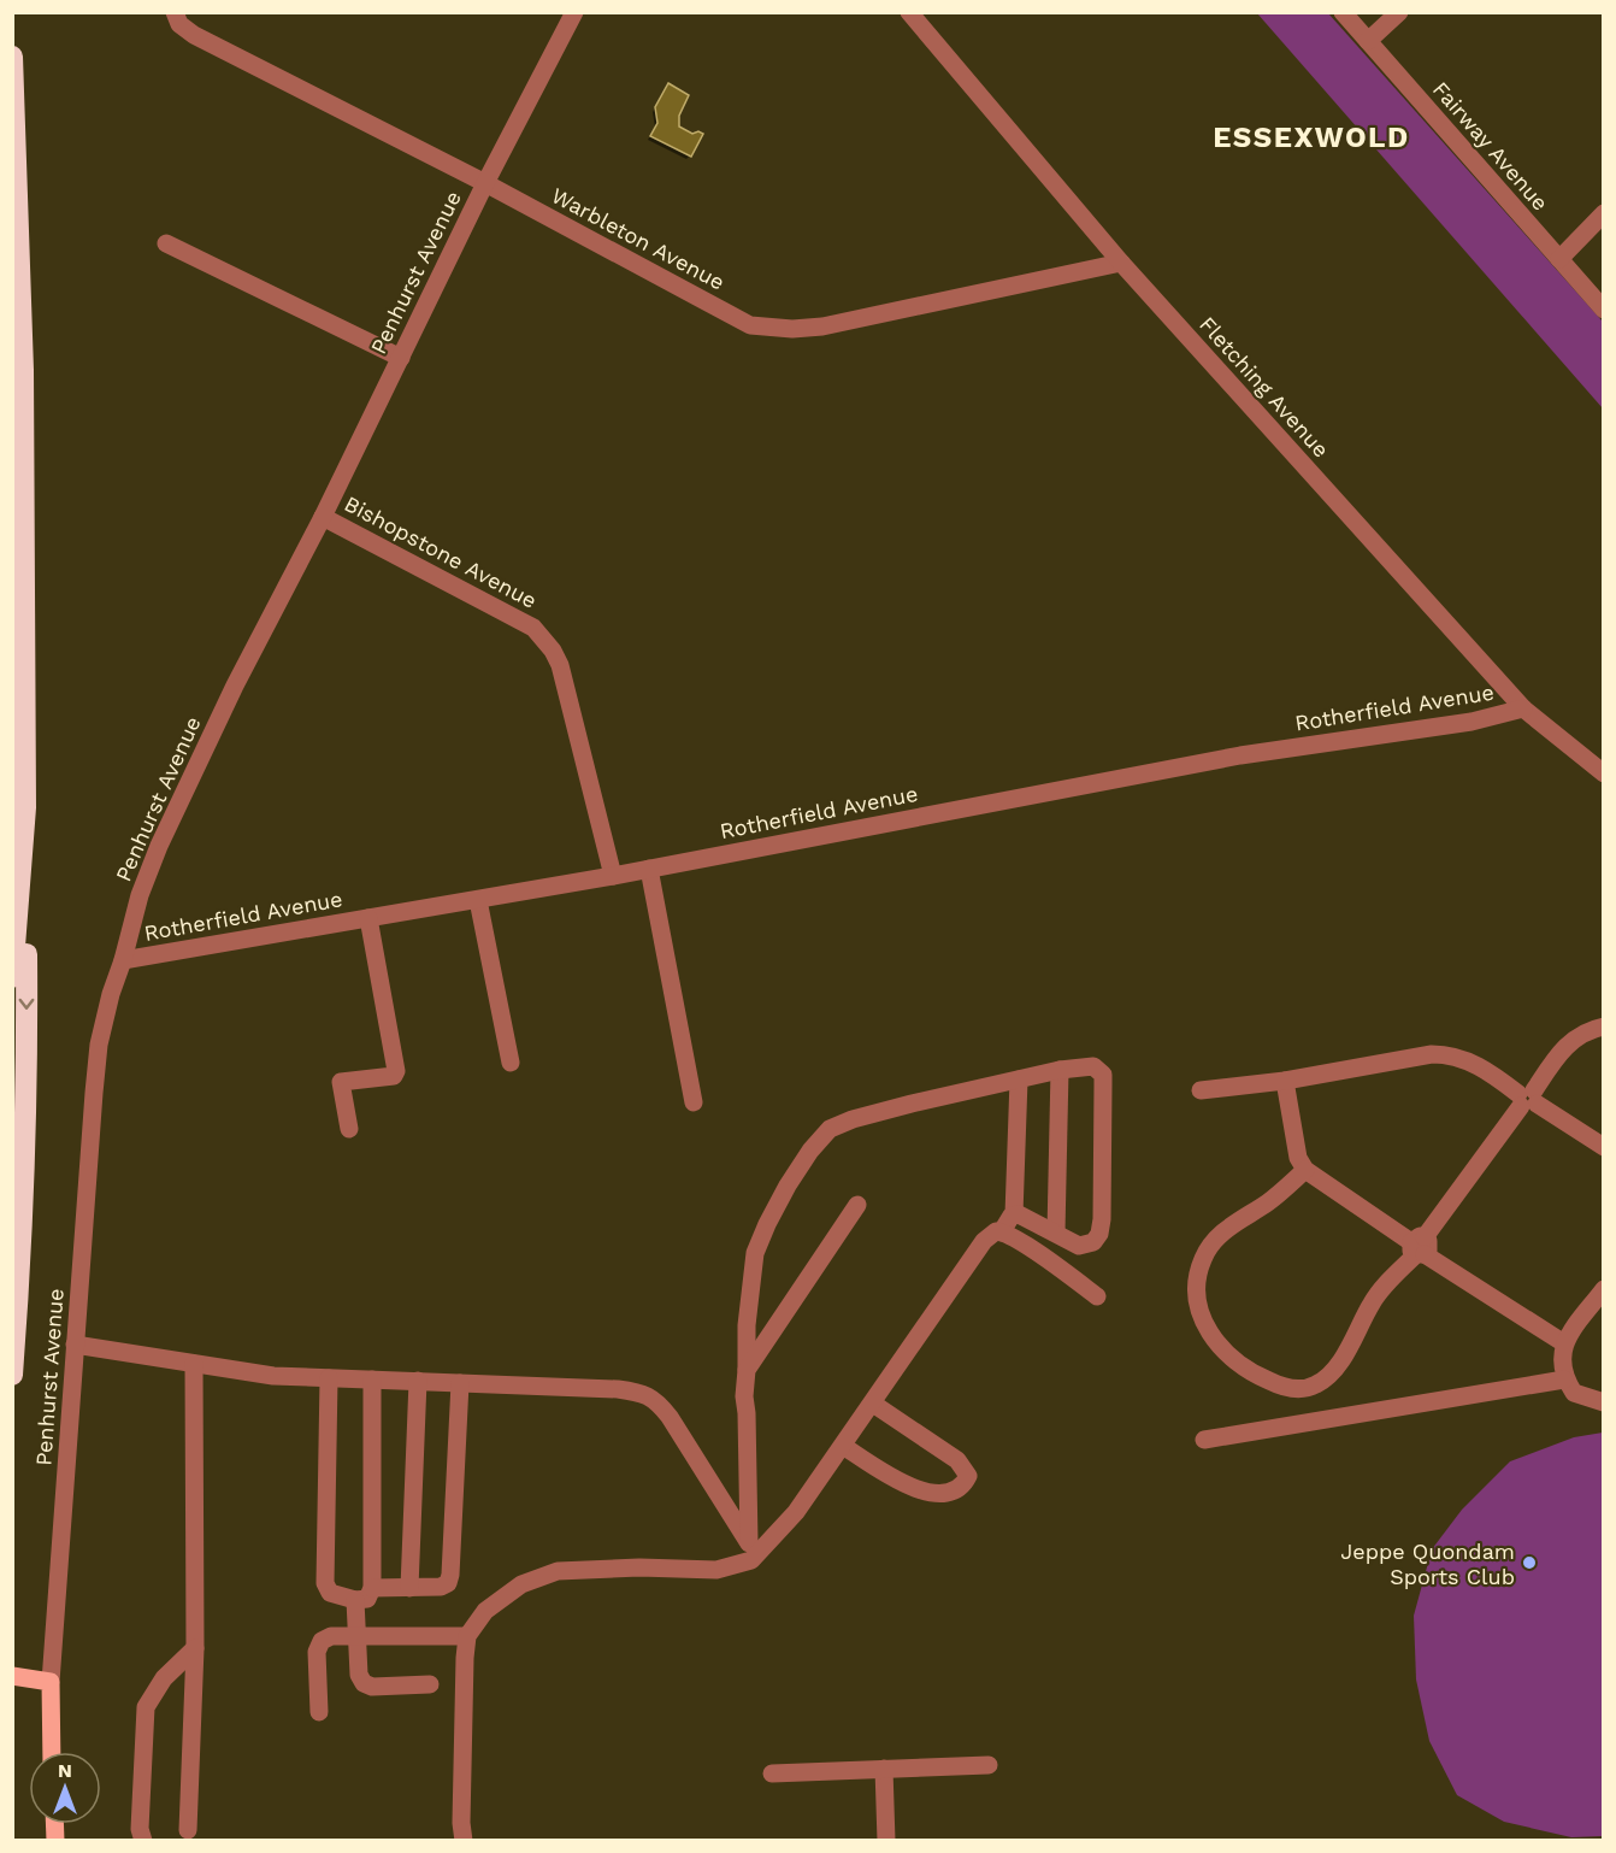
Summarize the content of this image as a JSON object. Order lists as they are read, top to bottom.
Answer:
{
  "streets": {
    "street": [
      "Fairway Avenue",
      "Warbleton Avenue",
      "Penhurst Avenue",
      "Fletching Avenue",
      "Bishopstone Avenue",
      "Rotherfield Avenue"
    ]
  },
  "crossings": [
    ["Warbleton Avenue", "Penhurst Avenue"],
    ["Warbleton Avenue", "Fletching Avenue"],
    ["Penhurst Avenue", "Bishopstone Avenue"],
    ["Penhurst Avenue", "Rotherfield Avenue"],
    ["Fletching Avenue", "Rotherfield Avenue"],
    ["Bishopstone Avenue", "Rotherfield Avenue"]
  ],
  "districts": ["ESSEXWOLD"],
  "places": ["Jeppe Quondam Sports Club"],
  "north": "top"
}
